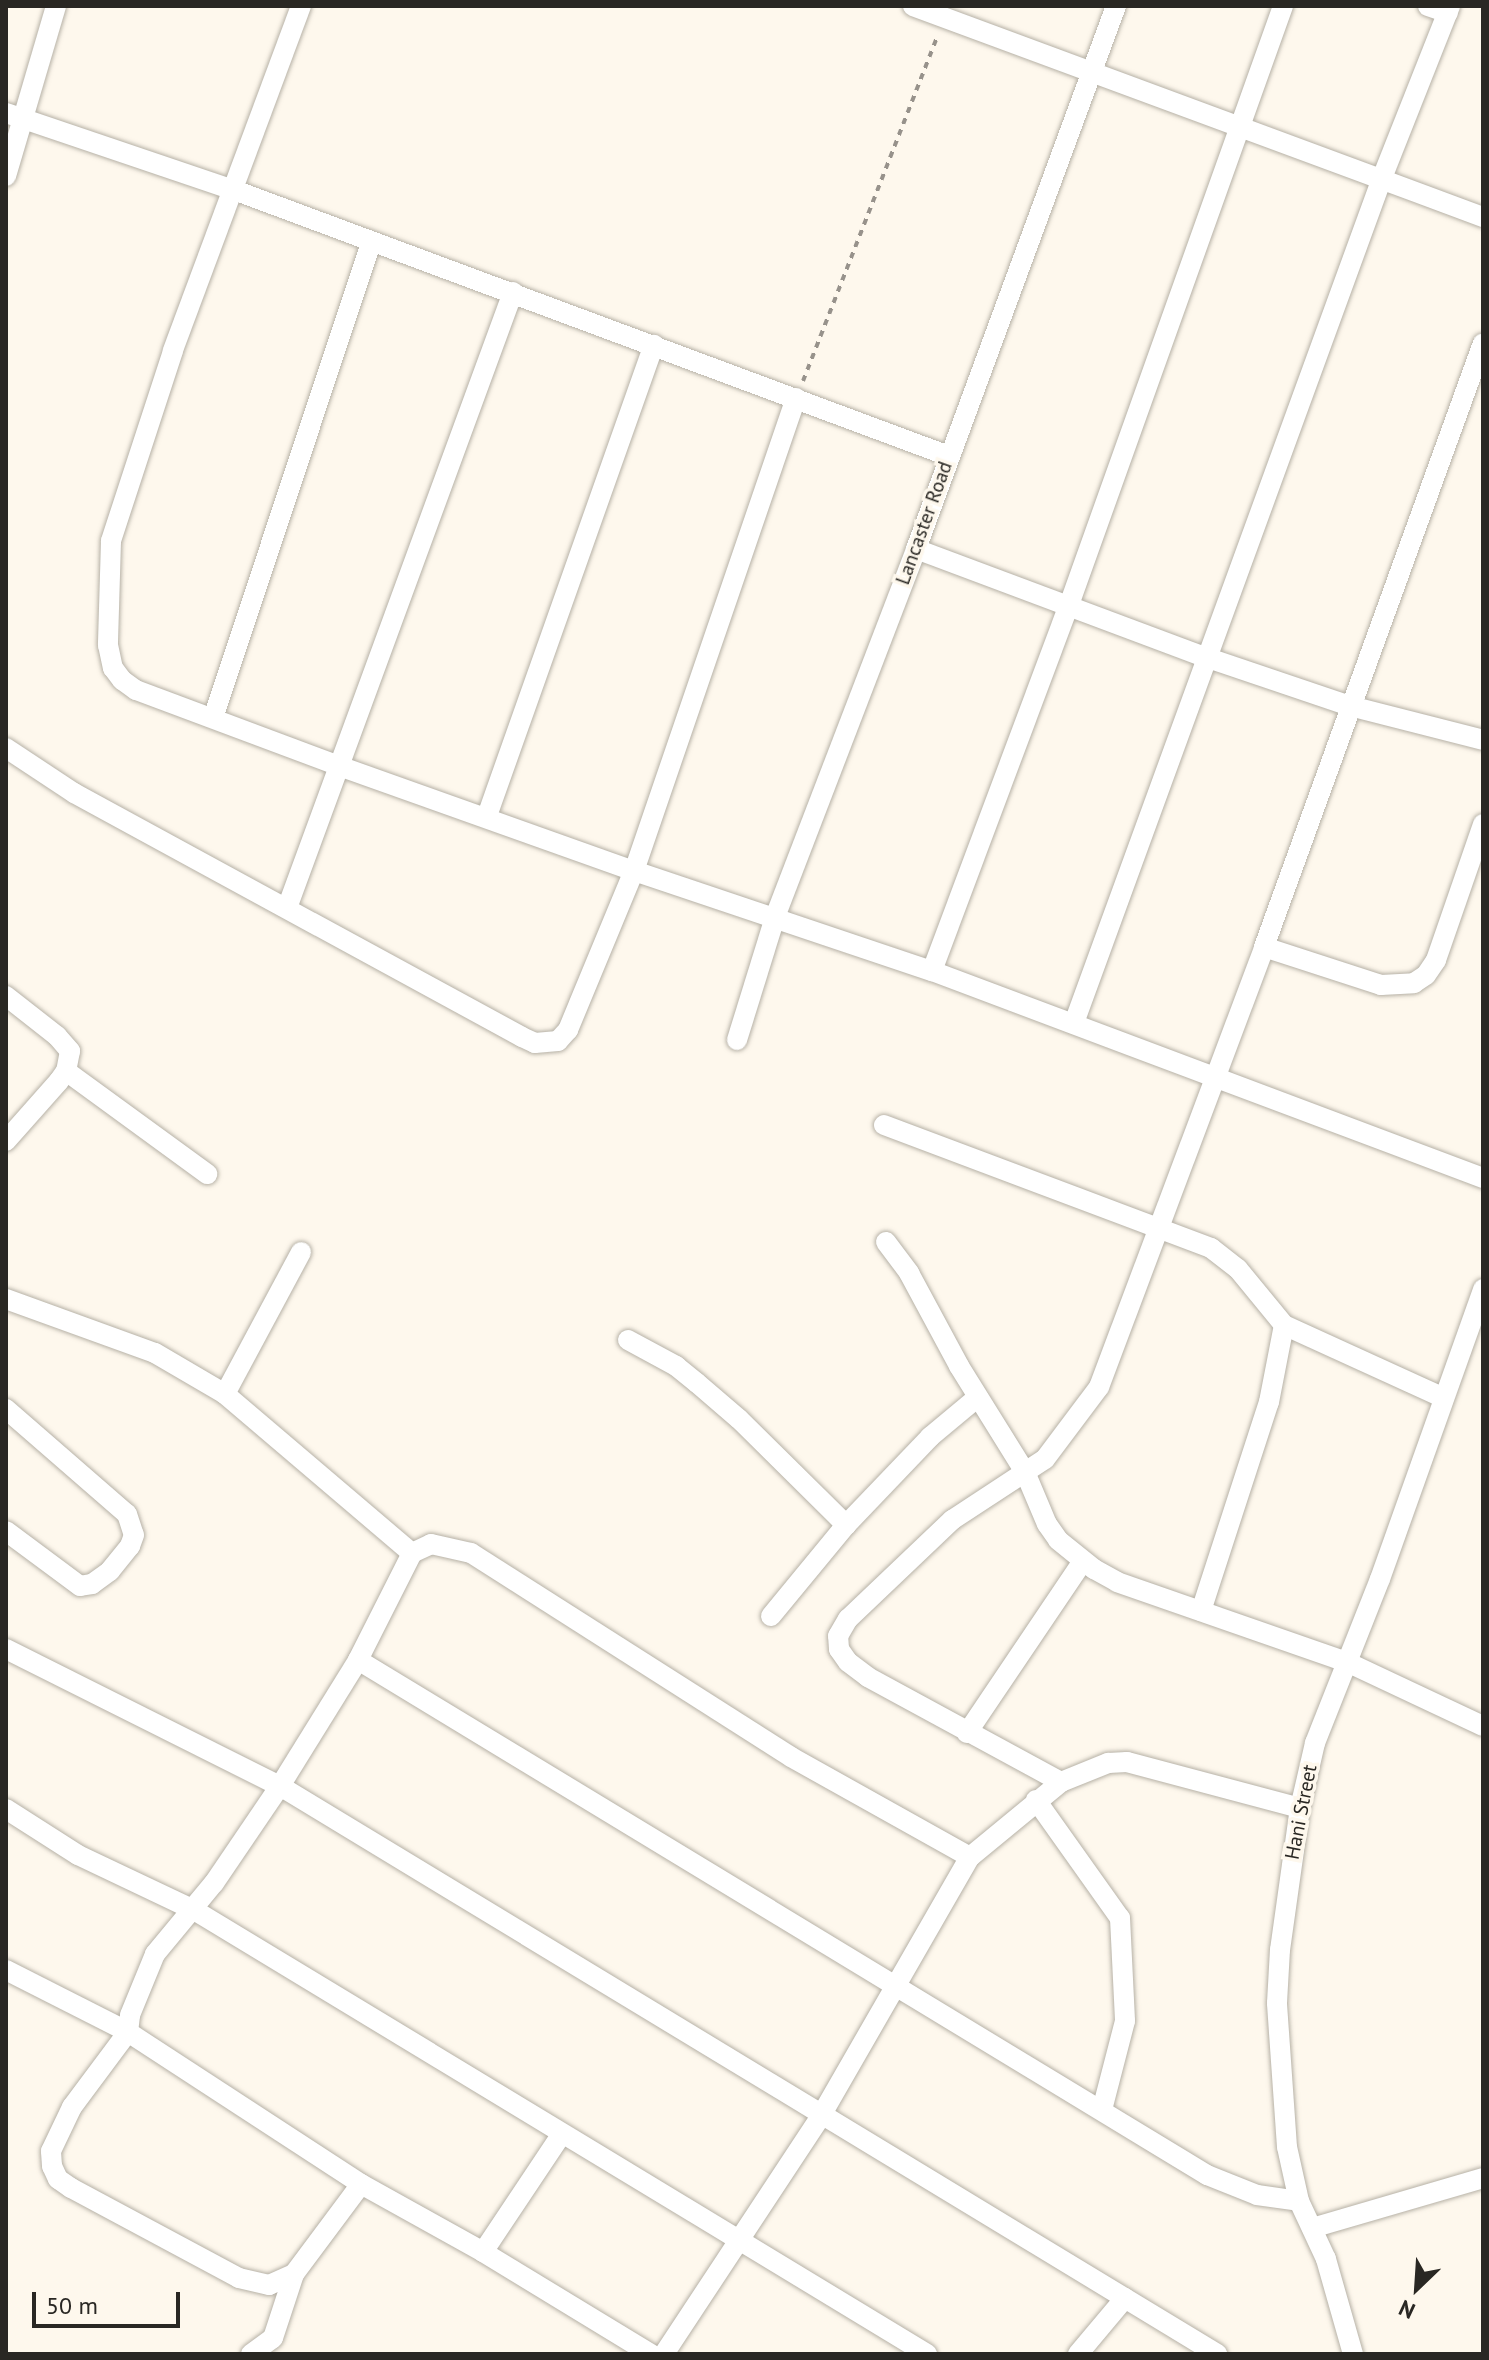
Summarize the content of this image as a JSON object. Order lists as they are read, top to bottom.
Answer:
{
  "streets": {
    "street": ["Lancaster Road", "Hani Street"]
  },
  "scale_bar": "50 m",
  "north": "bottom left"
}
